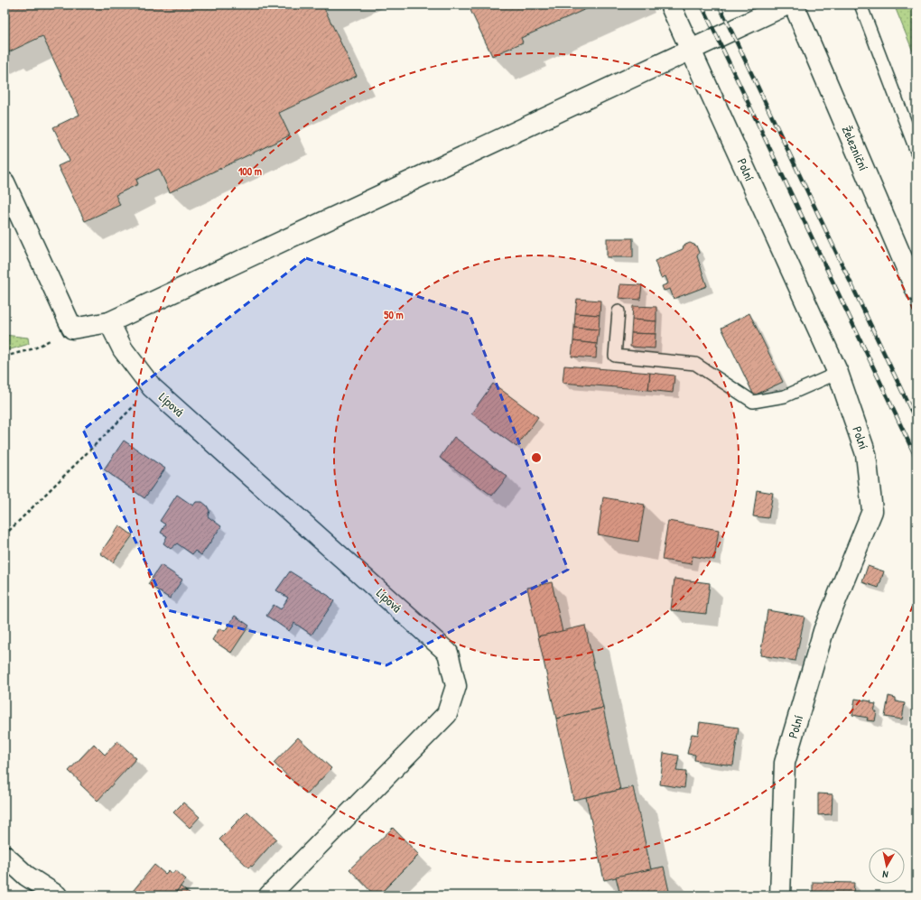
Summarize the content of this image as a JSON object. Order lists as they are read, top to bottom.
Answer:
{
  "streets": {
    "street": ["Železniční", "Polní", "Lípová"]
  },
  "north": "bottom",
  "rings": ["100 m", "50 m"]
}
